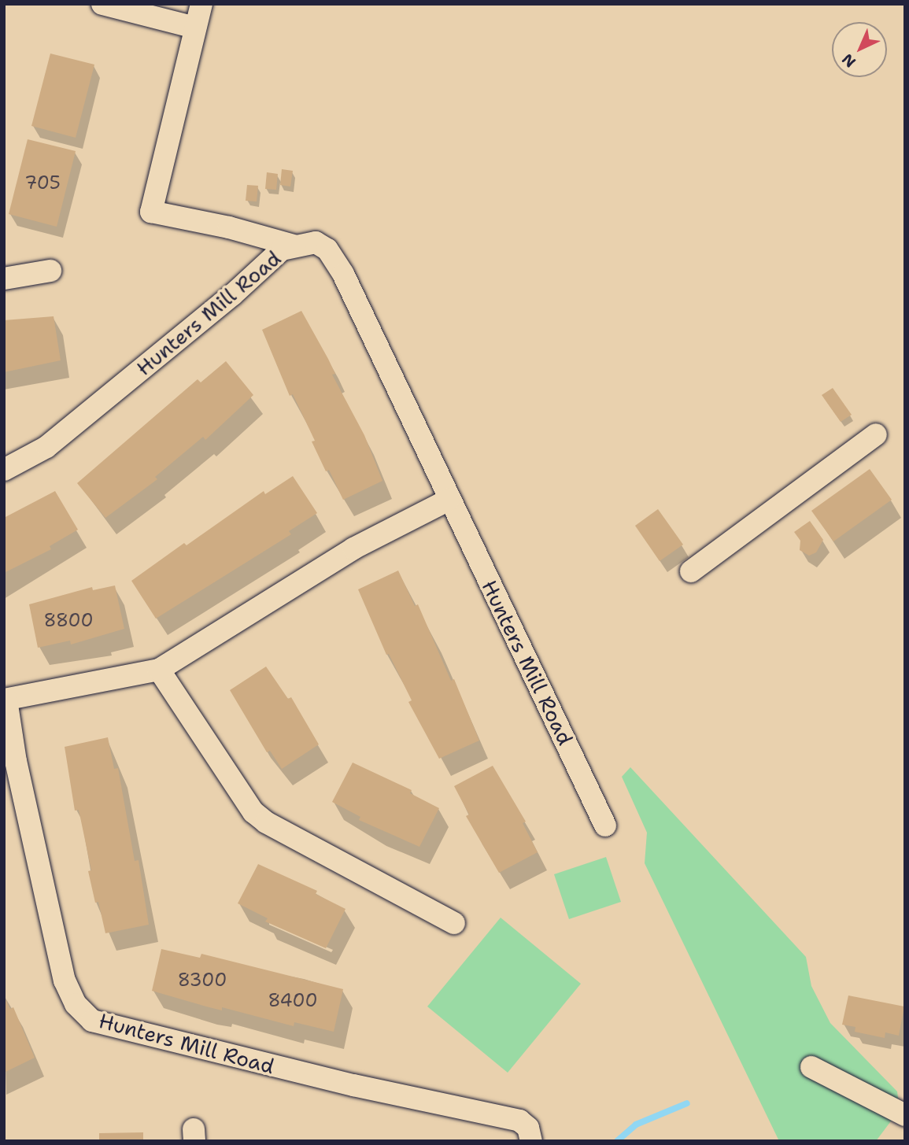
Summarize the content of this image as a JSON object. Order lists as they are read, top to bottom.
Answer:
{
  "streets": {
    "street": ["Hunters Mill Road"]
  },
  "house_numbers": [
    "705",
    "8800",
    "8300",
    "8400"
  ],
  "north": "bottom left"
}
